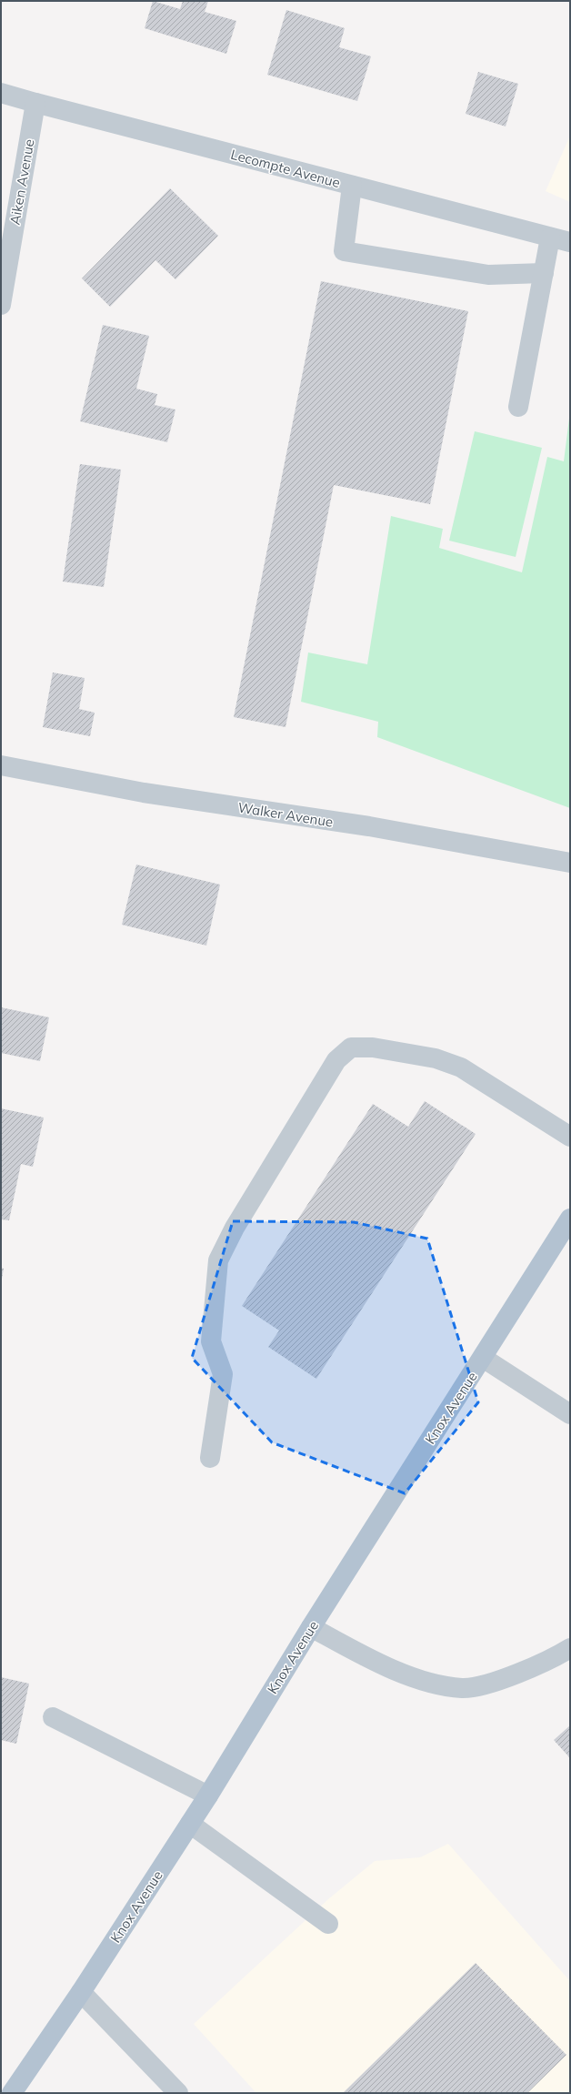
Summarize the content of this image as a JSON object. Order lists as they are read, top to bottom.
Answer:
{
  "streets": {
    "main road": ["Knox Avenue"],
    "street": ["Lecompte Avenue", "Aiken Avenue", "Walker Avenue"]
  },
  "crossings": [
    ["Lecompte Avenue", "Aiken Avenue"]
  ]
}
